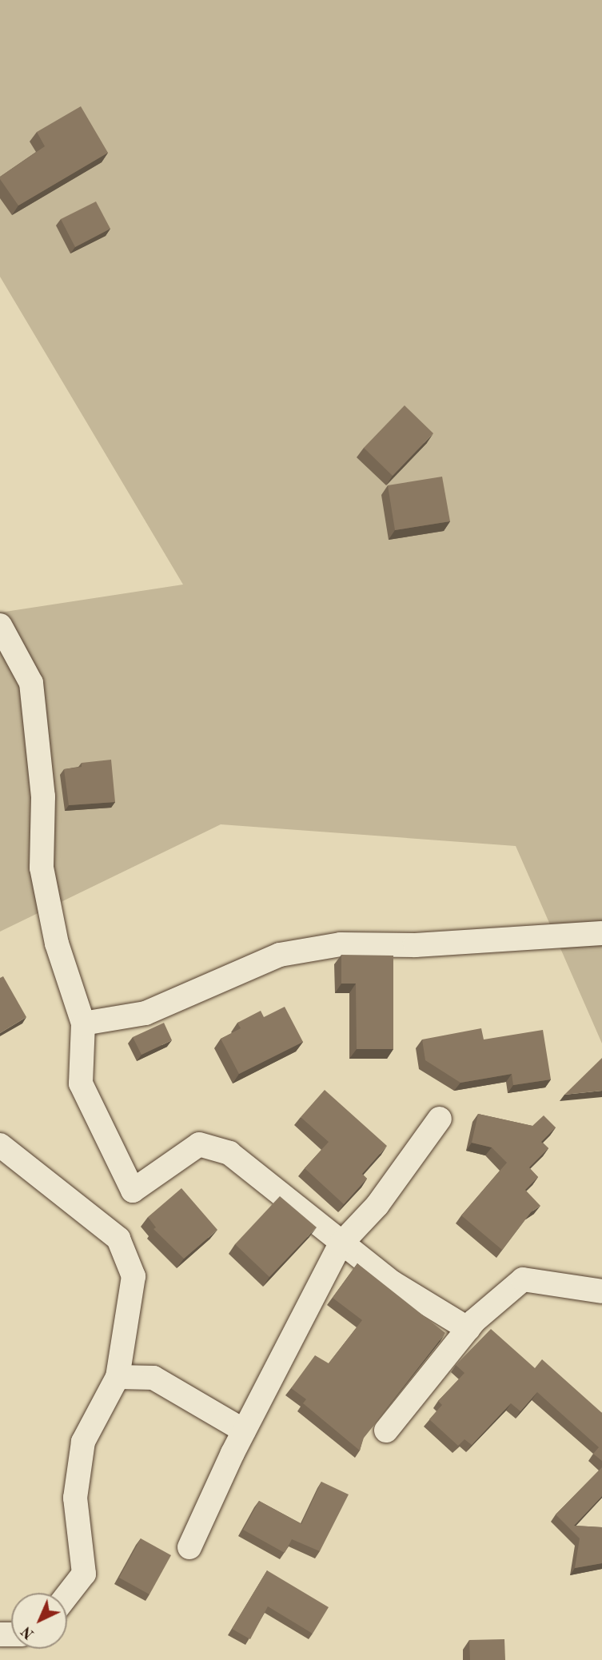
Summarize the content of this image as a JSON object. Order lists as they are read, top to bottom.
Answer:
{
  "north": "bottom left"
}
